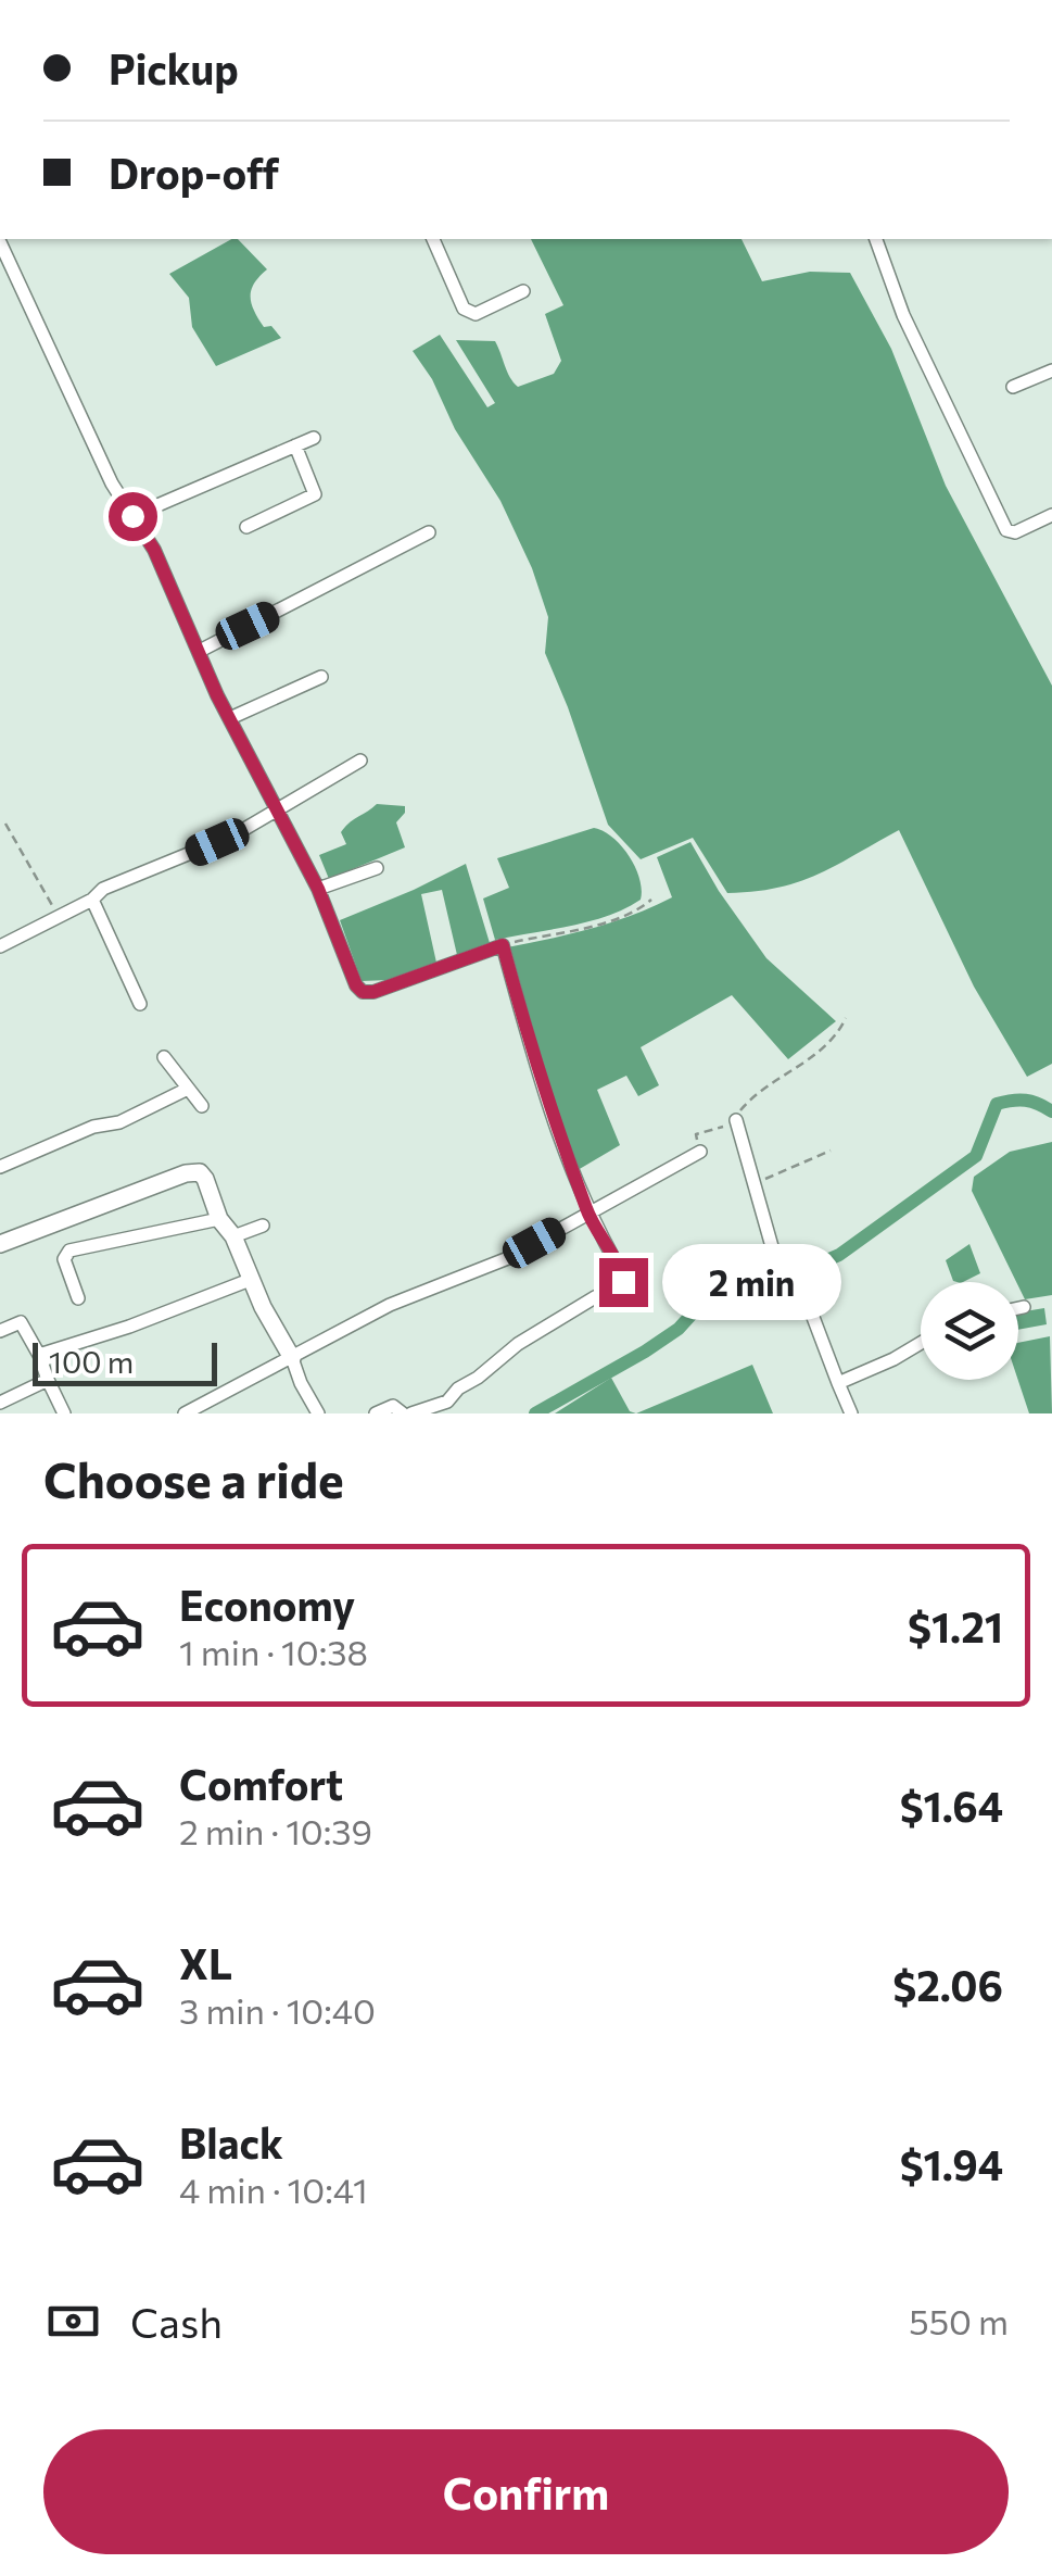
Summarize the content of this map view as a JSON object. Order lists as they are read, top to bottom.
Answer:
{
  "scale_bar": "100 m",
  "page": {
    "banner": ["Pickup", "Drop-off"],
    "bubble": "2 min",
    "scale": "100 m",
    "heading": "Choose a ride",
    "list": [
      {
        "name": "Economy",
        "note": "1 min · 10:38",
        "value": "$1.21"
      },
      {
        "name": "Comfort",
        "note": "2 min · 10:39",
        "value": "$1.64"
      },
      {
        "name": "XL",
        "note": "3 min · 10:40",
        "value": "$2.06"
      },
      {
        "name": "Black",
        "note": "4 min · 10:41",
        "value": "$1.94"
      }
    ],
    "pay": ["Cash", "550 m"],
    "buttons": "Confirm"
  }
}
